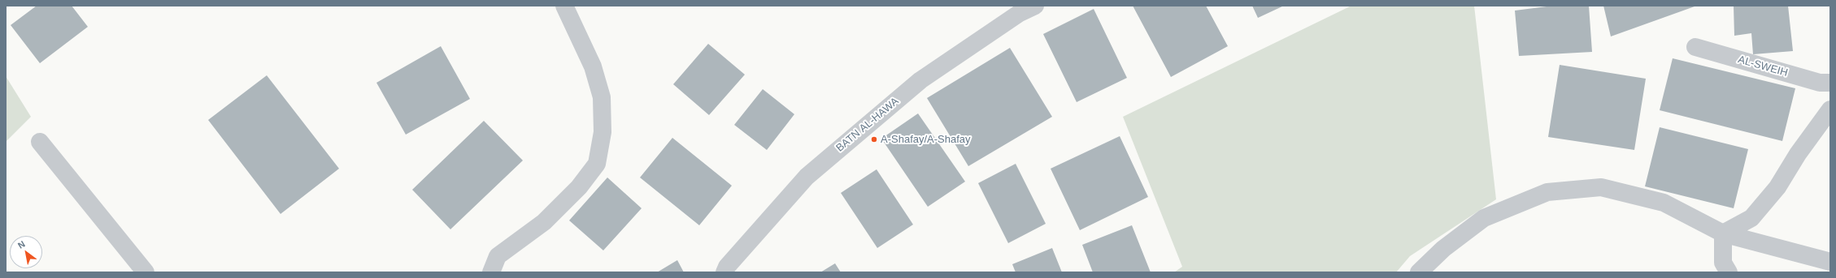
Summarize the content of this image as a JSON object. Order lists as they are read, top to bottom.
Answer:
{
  "streets": {
    "street": ["AL-SWEIH", "BATN AL-HAWA"]
  },
  "places": ["A-Shafay/A-Shafay"],
  "north": "top left"
}
